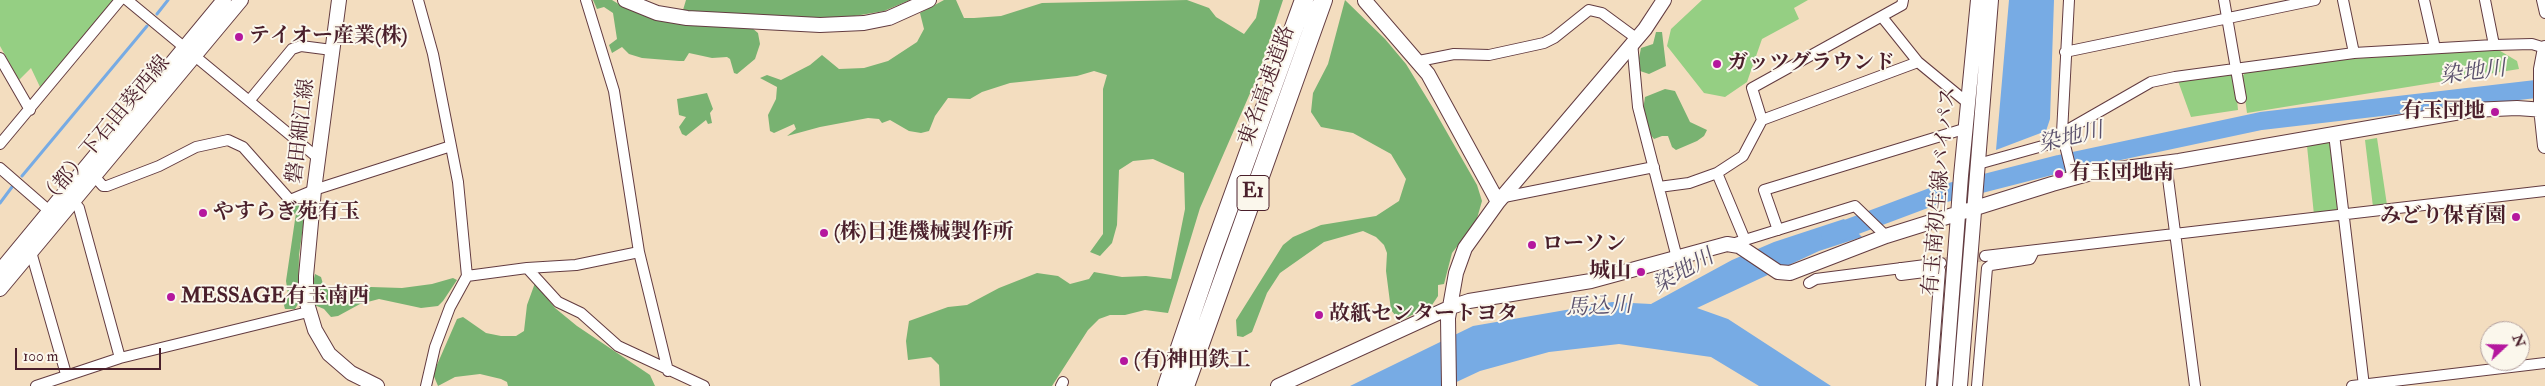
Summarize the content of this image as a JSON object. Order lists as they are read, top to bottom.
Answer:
{
  "streets": {
    "highway": ["東名高速道路", "E1"],
    "street": ["磐田細江線", "（都）下石田葵西線", "有玉南初生線バイパス"]
  },
  "water": ["染地川", "馬込川"],
  "places": [
    "テイオー産業(株)",
    "ガッツグラウンド",
    "有玉団地",
    "有玉団地南",
    "やすらぎ苑有玉",
    "みどり保育園",
    "(株)日進機械製作所",
    "ローソン",
    "城山",
    "MESSAGE有玉南西",
    "故紙センタートヨタ",
    "(有)神田鉄工"
  ],
  "scale_bar": "100 m",
  "north": "right"
}
